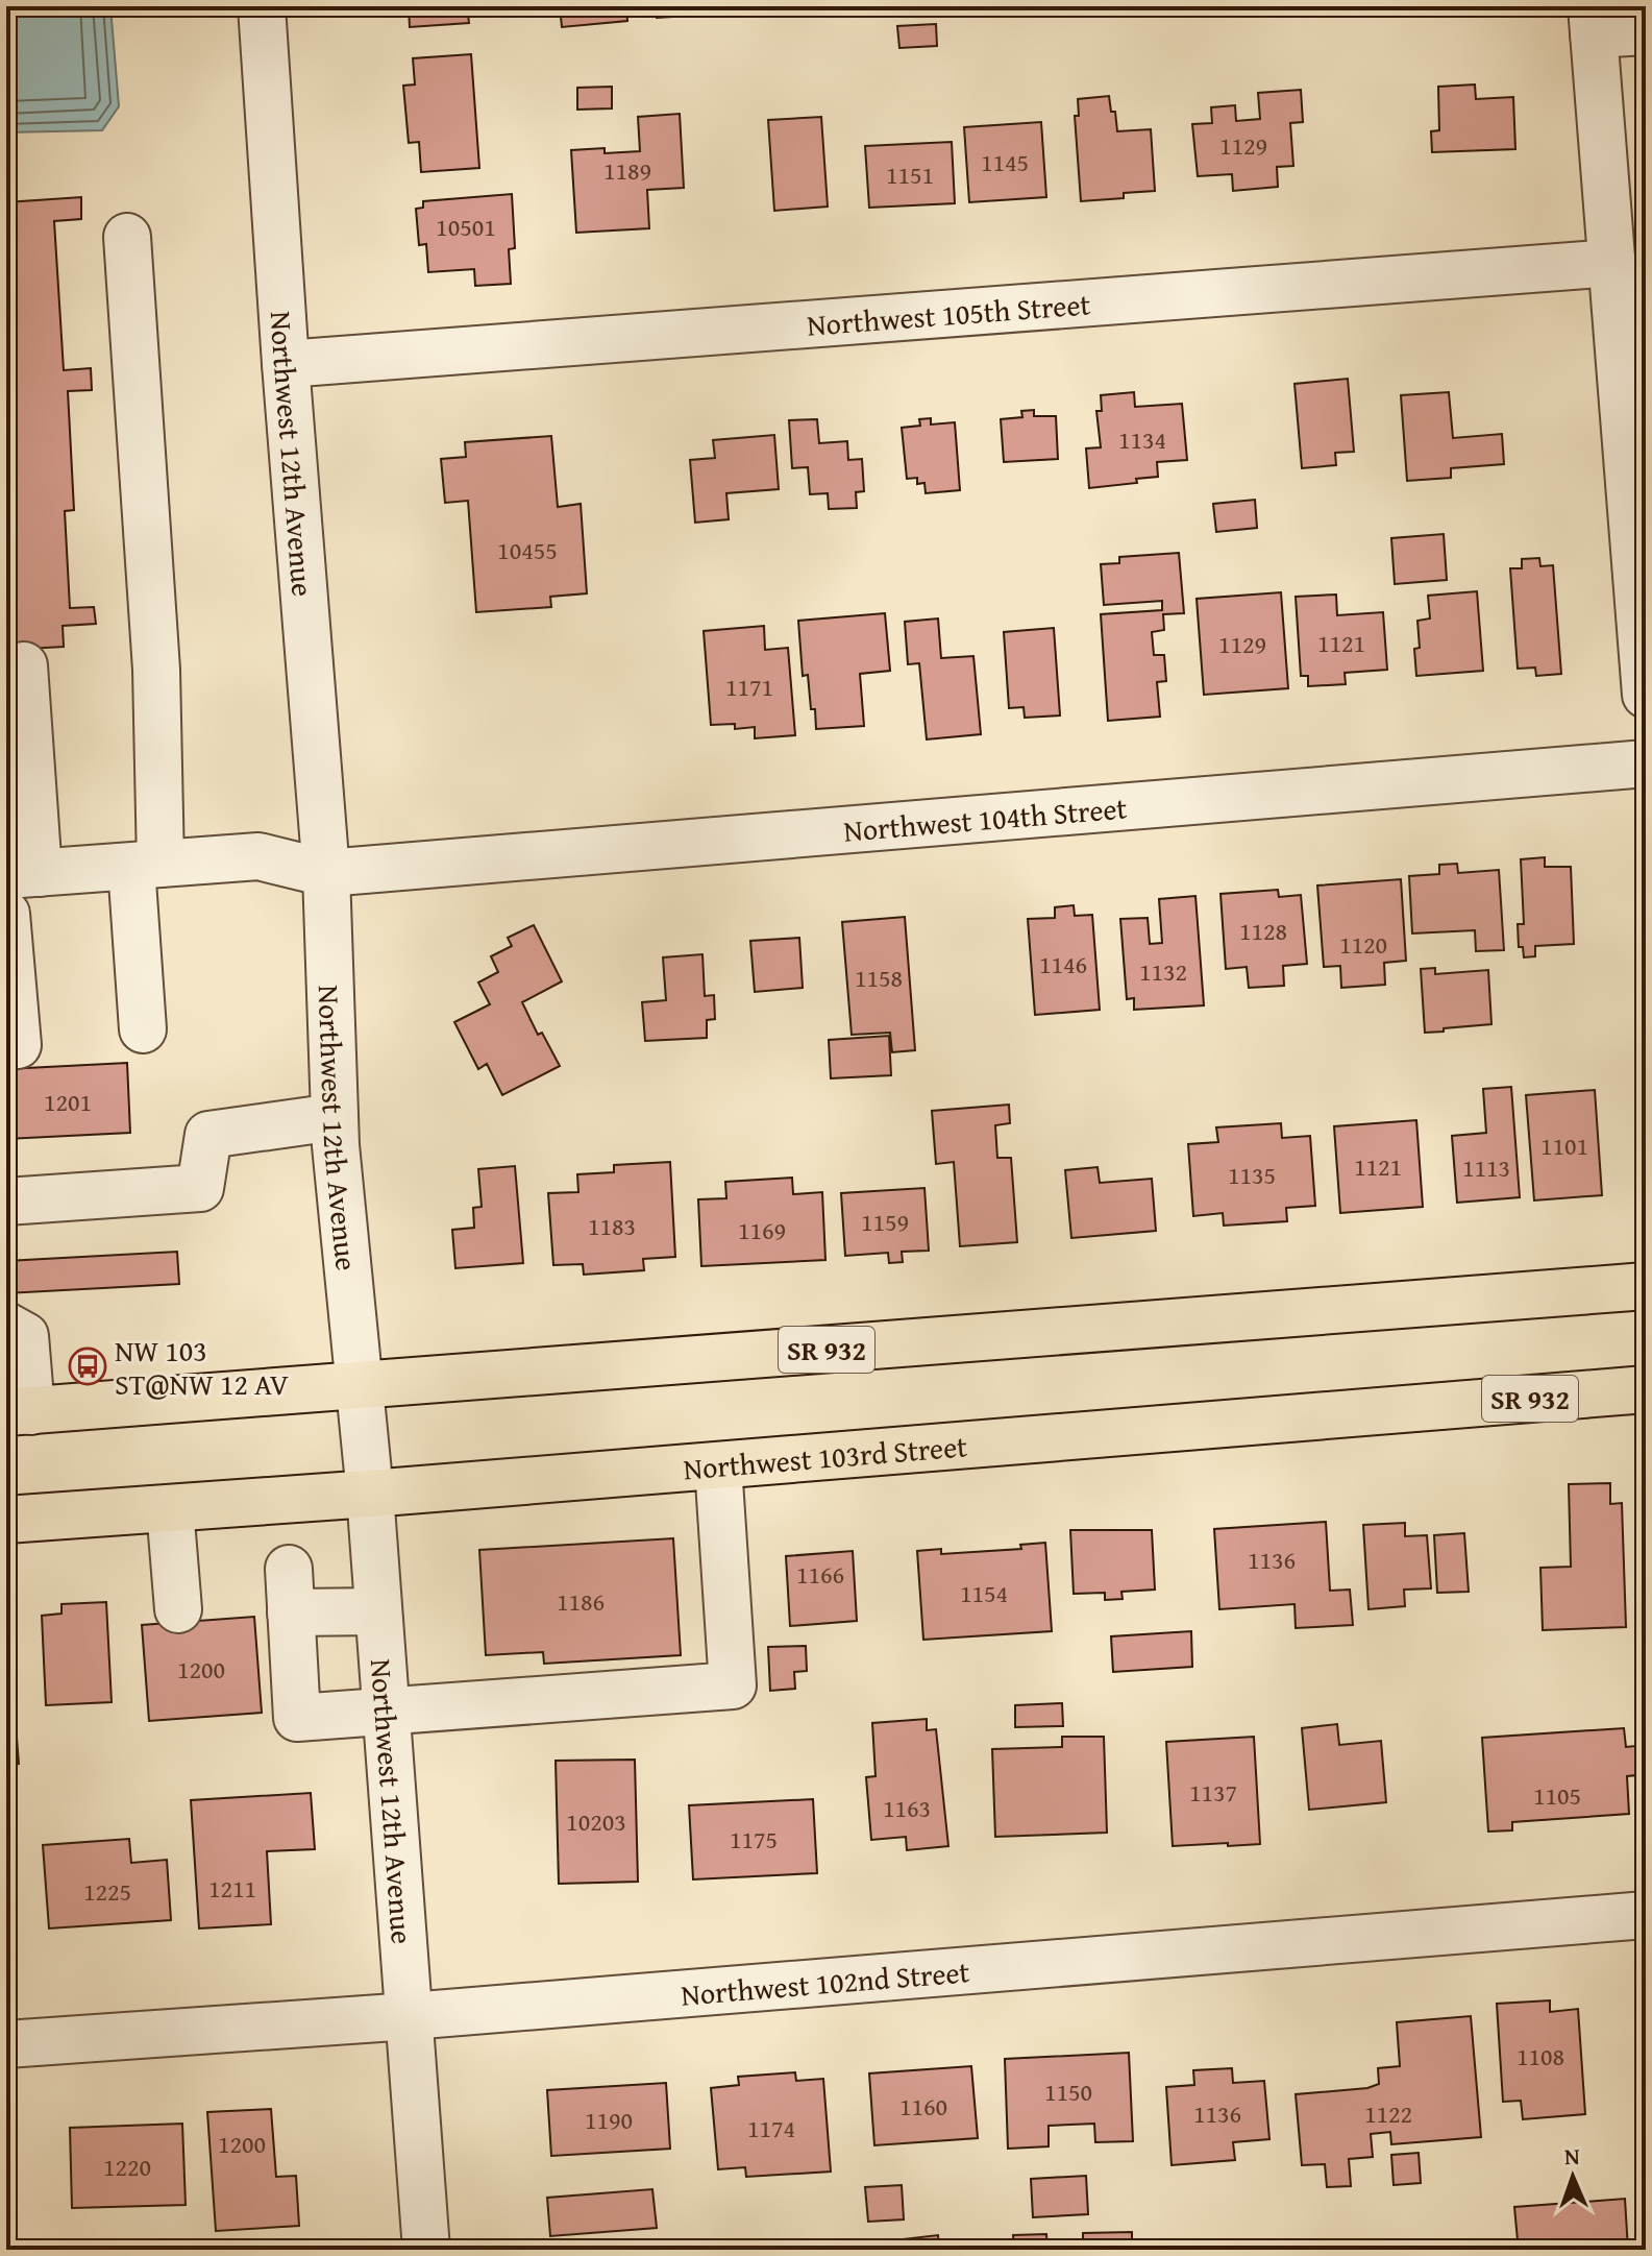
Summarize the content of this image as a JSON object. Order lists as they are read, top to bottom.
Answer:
{
  "streets": {
    "main road": ["SR 932", "Northwest 103rd Street"],
    "street": [
      "Northwest 105th Street",
      "Northwest 12th Avenue",
      "Northwest 104th Street",
      "Northwest 102nd Street"
    ]
  },
  "crossings": [
    ["Northwest 105th Street", "Northwest 12th Avenue"],
    ["Northwest 12th Avenue", "Northwest 104th Street"],
    ["Northwest 12th Avenue", "SR 932"],
    ["Northwest 12th Avenue", "Northwest 103rd Street"],
    ["Northwest 12th Avenue", "Northwest 102nd Street"]
  ],
  "places": {
    "bus stop": ["NW 103 ST@NW 12 AV"]
  },
  "house_numbers": [
    "1129",
    "1145",
    "1189",
    "1151",
    "10501",
    "1134",
    "10455",
    "1121",
    "1129",
    "1171",
    "1128",
    "1120",
    "1146",
    "1132",
    "1158",
    "1201",
    "1101",
    "1121",
    "1113",
    "1135",
    "1159",
    "1183",
    "1169",
    "1136",
    "1166",
    "1154",
    "1186",
    "1200",
    "1137",
    "1105",
    "1163",
    "10203",
    "1175",
    "1211",
    "1225",
    "1108",
    "1150",
    "1160",
    "1136",
    "1122",
    "1190",
    "1174",
    "1200",
    "1220"
  ],
  "north": "top"
}
